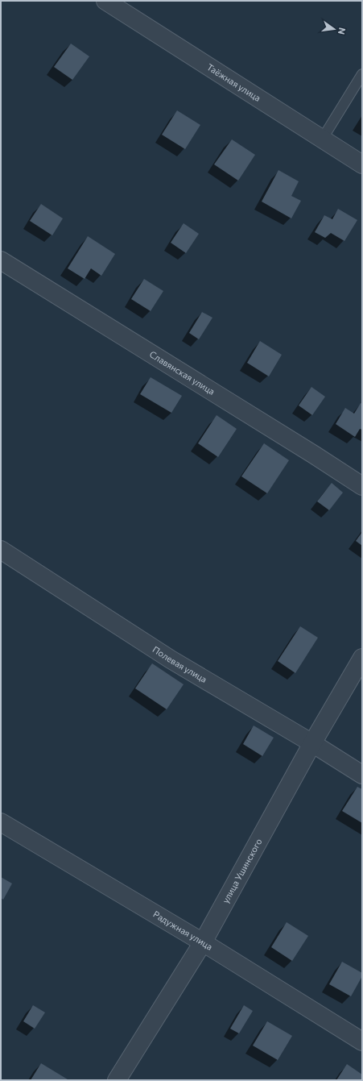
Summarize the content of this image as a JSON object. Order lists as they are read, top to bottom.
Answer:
{
  "streets": {
    "street": [
      "Таёжная улица",
      "Славянская улица",
      "Полевая улица",
      "улица Ушинского",
      "Радужная улица"
    ]
  },
  "crossings": [
    ["Полевая улица", "улица Ушинского"],
    ["улица Ушинского", "Радужная улица"]
  ],
  "north": "right"
}
